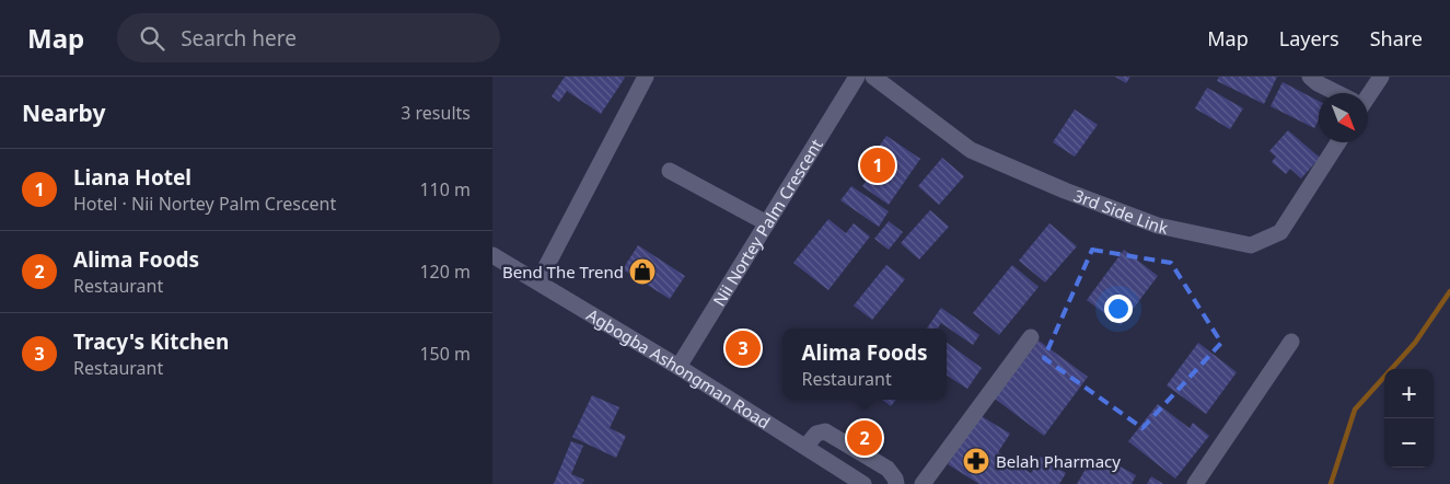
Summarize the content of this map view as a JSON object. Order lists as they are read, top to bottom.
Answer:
{
  "streets": {
    "street": ["3rd Side Link", "Nii Nortey Palm Crescent", "Agbogba Ashongman Road"]
  },
  "crossings": [
    ["Nii Nortey Palm Crescent", "Agbogba Ashongman Road"]
  ],
  "places": {
    "shop": ["Bend The Trend"],
    "pharmacy": ["Belah Pharmacy"]
  },
  "north": "bottom right",
  "page": {
    "header": "Map",
    "search": "Search here",
    "nav": ["Map", "Layers", "Share"],
    "heading": ["Nearby", "3 results"],
    "pins": ["1", "3", "2"],
    "list": [
      {
        "mark": "1",
        "name": "Liana Hotel",
        "note": "Hotel · Nii Nortey Palm Crescent",
        "value": "110 m"
      },
      {
        "mark": "2",
        "name": "Alima Foods",
        "note": "Restaurant",
        "value": "120 m"
      },
      {
        "mark": "3",
        "name": "Tracy's Kitchen",
        "note": "Restaurant",
        "value": "150 m"
      }
    ],
    "popup": ["Alima Foods", "Restaurant"],
    "map_buttons": ["+", "−"]
  }
}
